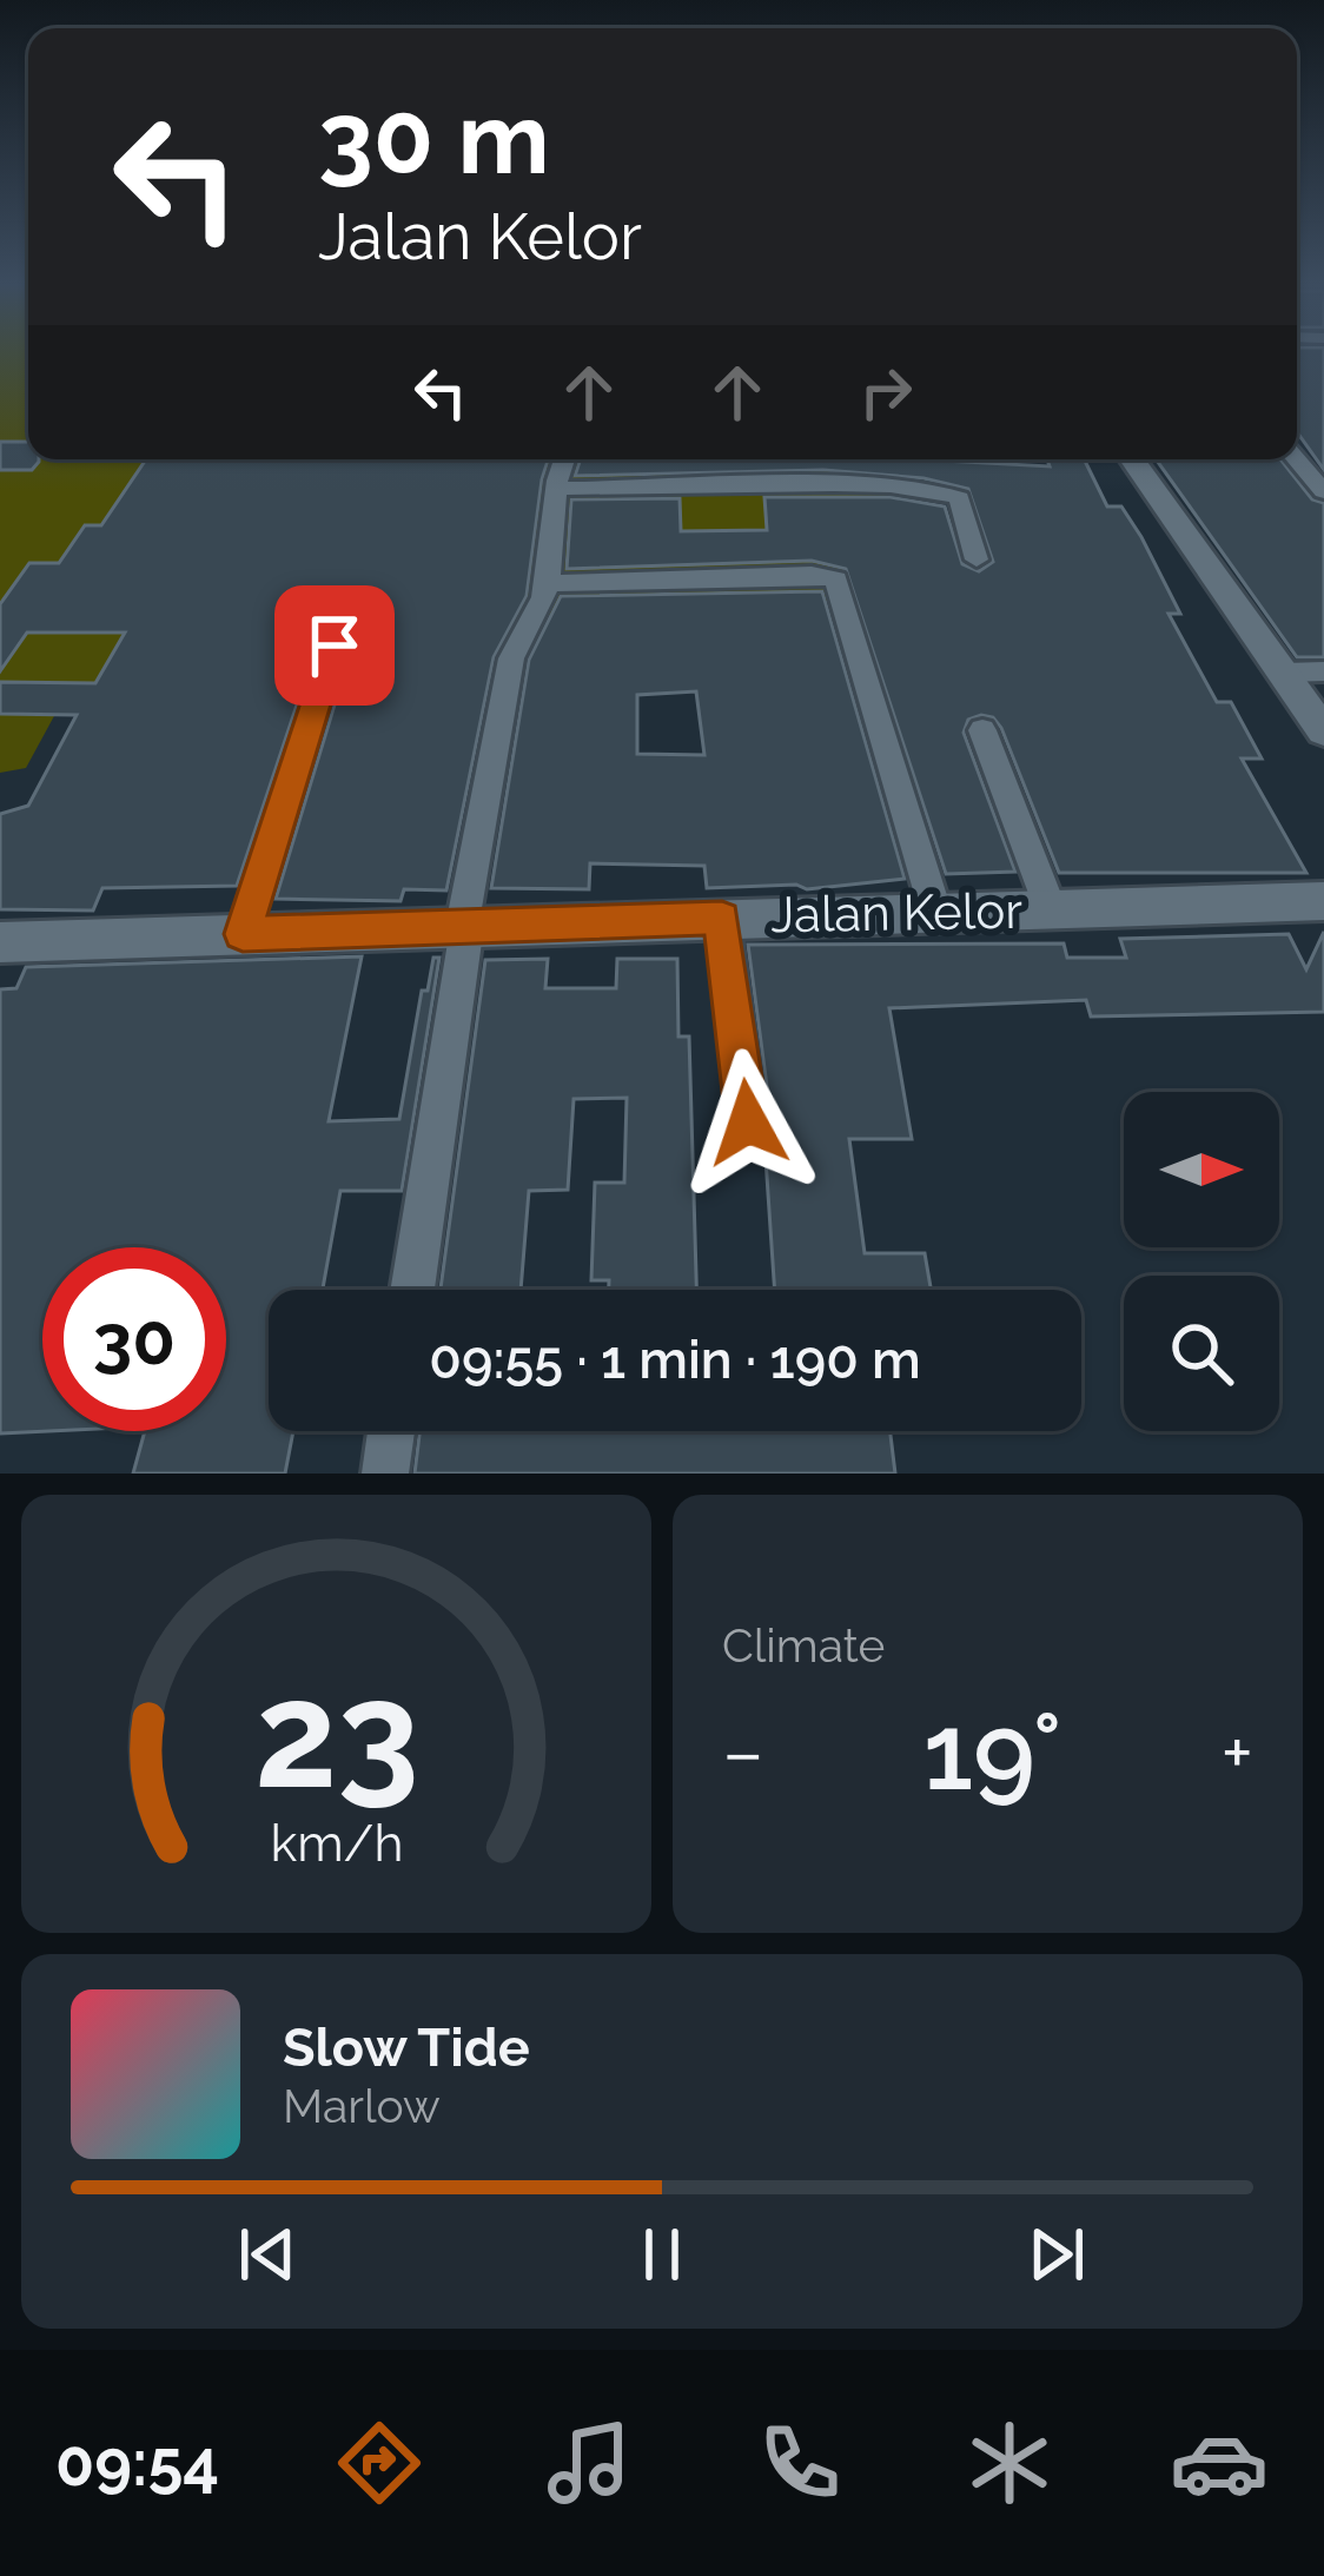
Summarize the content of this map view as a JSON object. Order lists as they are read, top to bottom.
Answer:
{
  "streets": {
    "street": ["Jalan Kelor"]
  },
  "north": "right",
  "page": {
    "turn": ["30 m", "Jalan Kelor"],
    "limit": "30",
    "trip": "09:55 · 1 min · 190 m",
    "tile": "Climate",
    "heat": ["−", "19°", "+"],
    "song": ["Slow Tide", "Marlow"],
    "tabs": "09:54",
    "gauge": ["23", "km/h"]
  }
}
